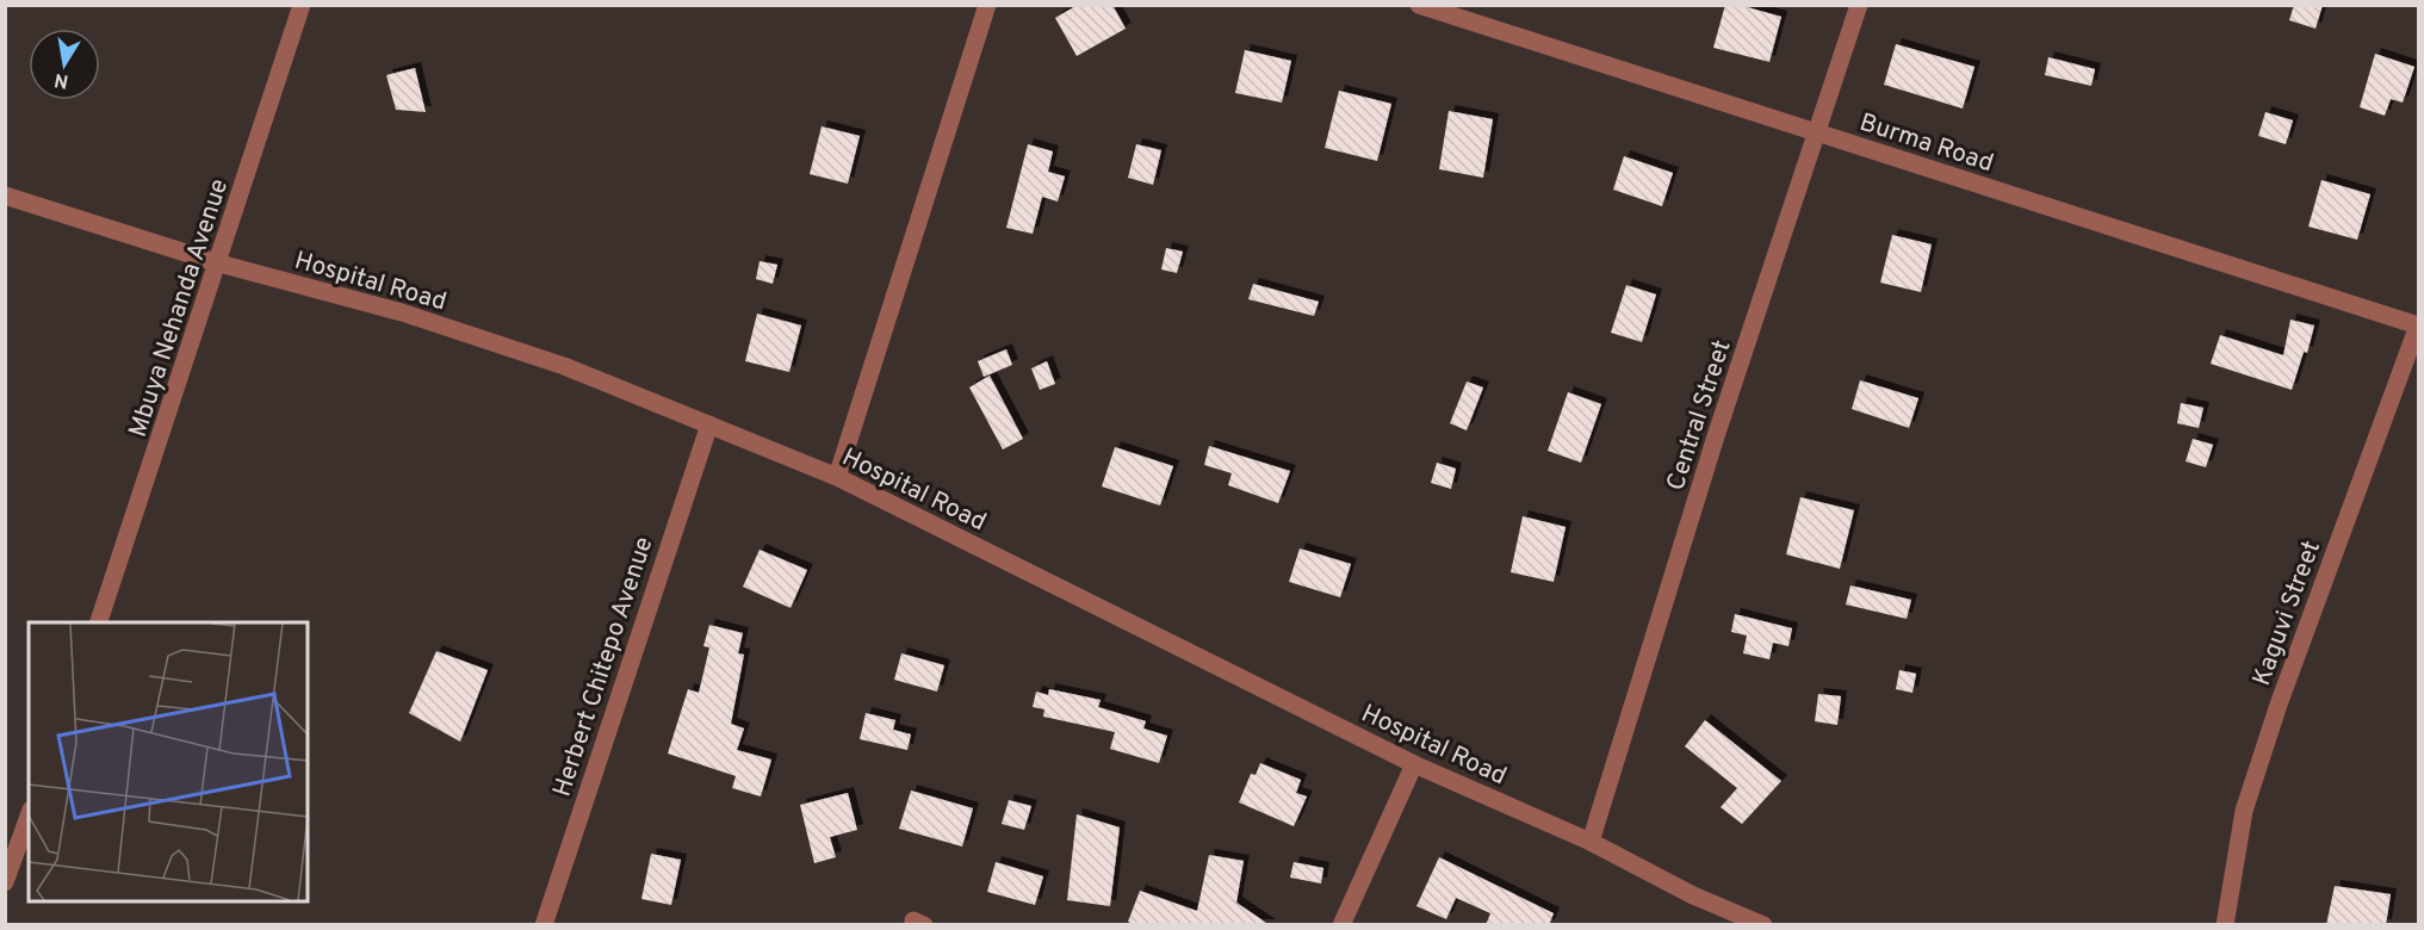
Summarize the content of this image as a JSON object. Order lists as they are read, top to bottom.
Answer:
{
  "streets": {
    "street": [
      "Burma Road",
      "Hospital Road",
      "Mbuya Nehanda Avenue",
      "Central Street",
      "Kaguvi Street",
      "Herbert Chitepo Avenue"
    ]
  },
  "crossings": [
    ["Burma Road", "Central Street"],
    ["Burma Road", "Kaguvi Street"],
    ["Hospital Road", "Mbuya Nehanda Avenue"],
    ["Hospital Road", "Central Street"],
    ["Hospital Road", "Herbert Chitepo Avenue"]
  ],
  "north": "bottom"
}
